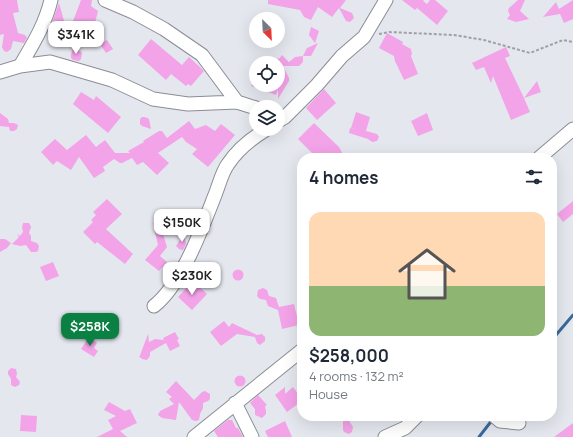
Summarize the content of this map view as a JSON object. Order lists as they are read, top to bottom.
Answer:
{
  "north": "bottom right",
  "page": {
    "price": [
      "$341K",
      "$150K",
      "$230K",
      "$258K"
    ],
    "heading": "4 homes",
    "list": [
      {
        "name": "$258,000",
        "note": "4 rooms · 132 m² · House"
      }
    ]
  }
}
